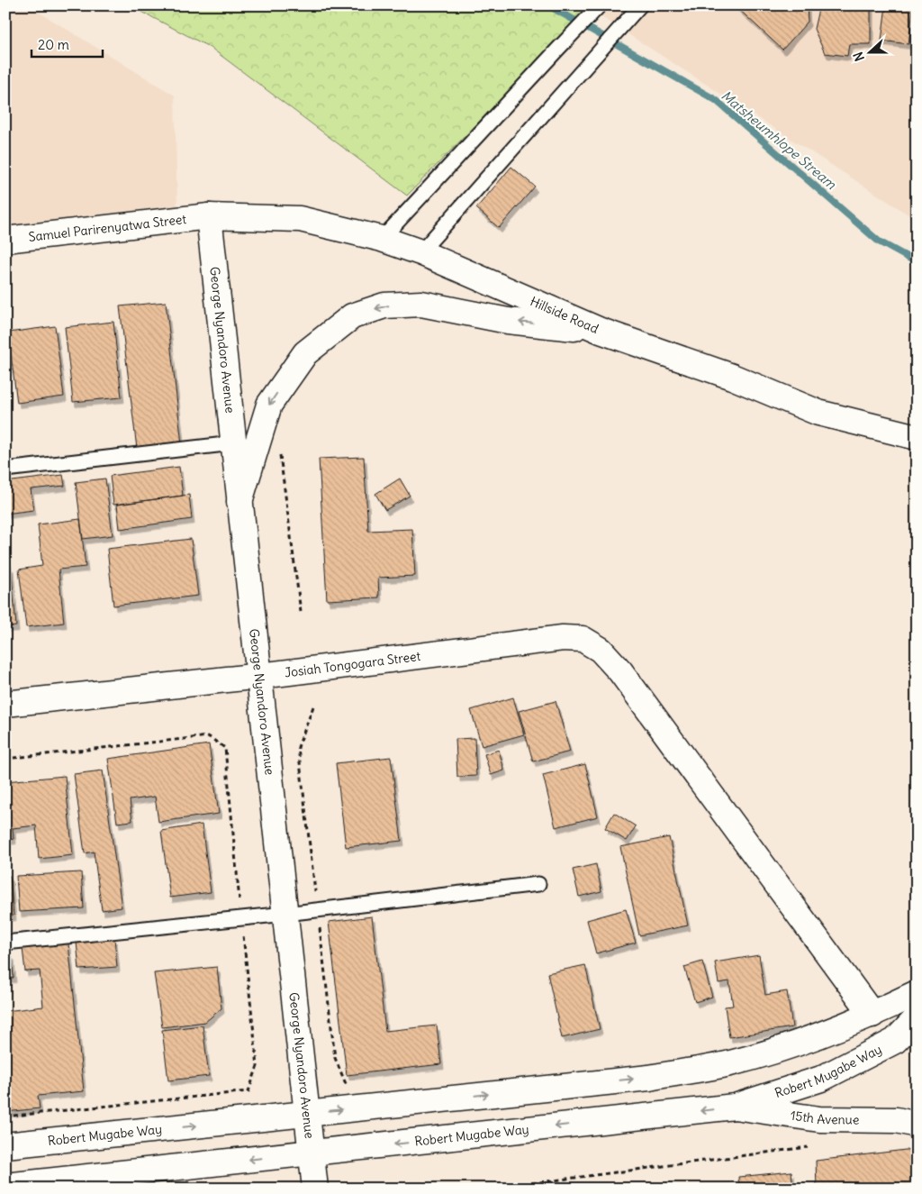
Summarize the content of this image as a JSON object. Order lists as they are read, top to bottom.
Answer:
{
  "streets": {
    "street": [
      "Samuel Parirenyatwa Street",
      "Hillside Road",
      "George Nyandoro Avenue",
      "Josiah Tongogara Street",
      "Robert Mugabe Way",
      "15th Avenue"
    ]
  },
  "crossings": [
    ["Samuel Parirenyatwa Street", "Hillside Road"],
    ["Samuel Parirenyatwa Street", "George Nyandoro Avenue"],
    ["Hillside Road", "George Nyandoro Avenue"],
    ["George Nyandoro Avenue", "Josiah Tongogara Street"],
    ["George Nyandoro Avenue", "Robert Mugabe Way"],
    ["Josiah Tongogara Street", "Robert Mugabe Way"],
    ["Robert Mugabe Way", "15th Avenue"]
  ],
  "water": ["Matsheumhlope Stream"],
  "scale_bar": "20 m",
  "north": "left"
}
